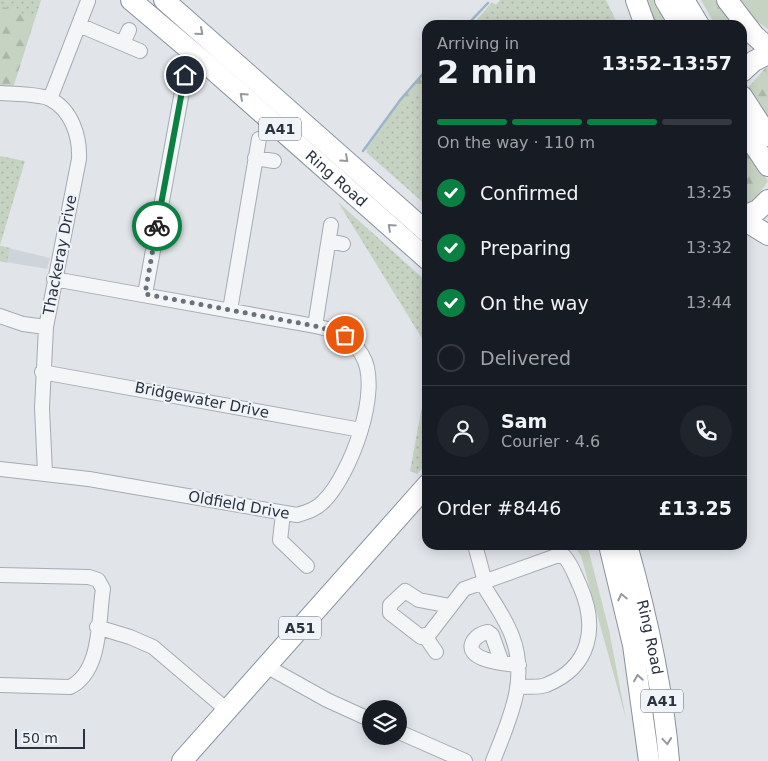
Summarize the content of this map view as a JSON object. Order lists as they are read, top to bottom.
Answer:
{
  "streets": {
    "highway": ["A41", "Ring Road", "A51"],
    "street": ["Thackeray Drive", "Bridgewater Drive", "Oldfield Drive"]
  },
  "crossings": [
    ["Thackeray Drive", "Bridgewater Drive"],
    ["Thackeray Drive", "Oldfield Drive"],
    ["Bridgewater Drive", "Oldfield Drive"]
  ],
  "scale_bar": "50 m",
  "page": {
    "heading": ["2 min", "Arriving in", "13:52–13:57"],
    "panel": [
      "Sam",
      "Courier · 4.6",
      "Order #8446",
      "£13.25"
    ],
    "bar": "On the way · 110 m",
    "list": [
      ["Confirmed", "13:25"],
      ["Preparing", "13:32"],
      ["On the way", "13:44"],
      "Delivered"
    ],
    "scale": "50 m"
  }
}
